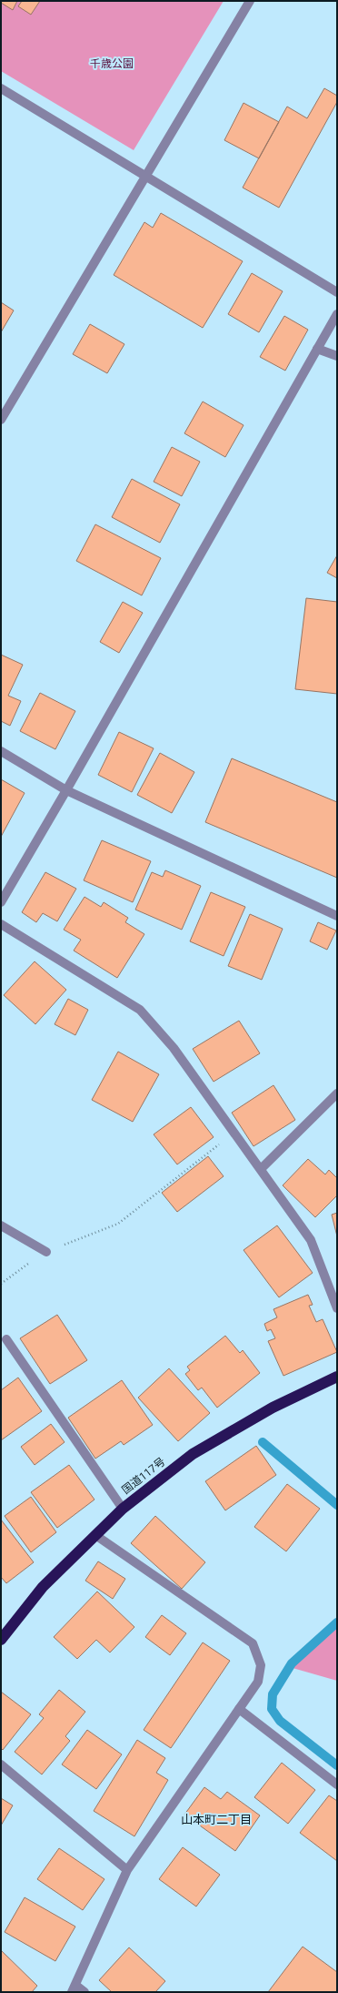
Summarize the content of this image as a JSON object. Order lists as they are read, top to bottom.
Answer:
{
  "streets": {
    "highway": ["国道117号"]
  },
  "districts": ["山本町二丁目"],
  "parks": ["千歳公園"]
}
